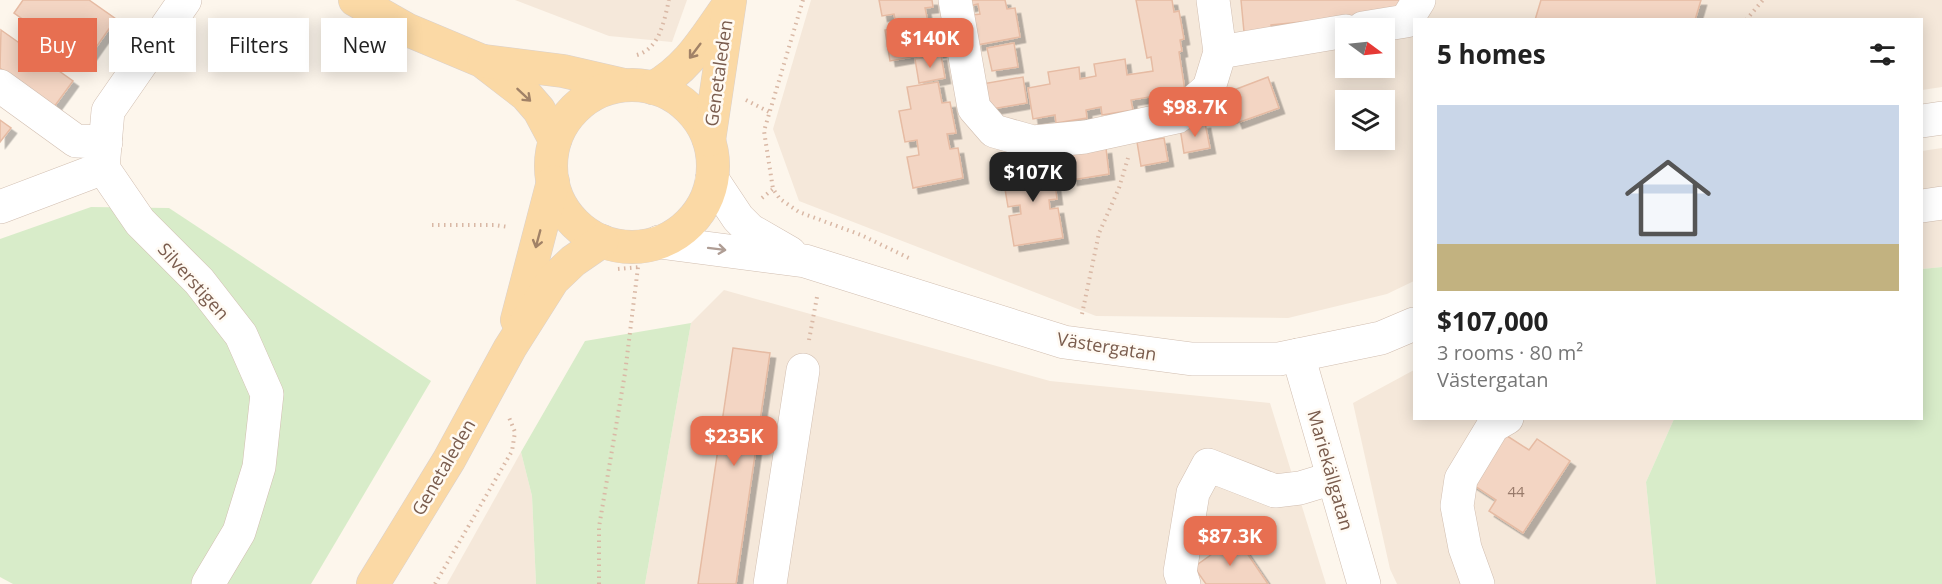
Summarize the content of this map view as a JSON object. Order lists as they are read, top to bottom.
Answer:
{
  "streets": {
    "main road": ["Genetaleden"],
    "street": ["Silverstigen", "Västergatan", "Mariekällgatan"]
  },
  "crossings": [
    ["Genetaleden", "Västergatan"],
    ["Västergatan", "Mariekällgatan"]
  ],
  "house_numbers": ["44"],
  "north": "right",
  "page": {
    "price": [
      "$140K",
      "$98.7K",
      "$107K",
      "$235K",
      "$87.3K"
    ],
    "chip": [
      "Buy",
      "Rent",
      "Filters",
      "New"
    ],
    "heading": "5 homes",
    "list": [
      {
        "name": "$107,000",
        "note": "3 rooms · 80 m² · Västergatan"
      }
    ]
  }
}
